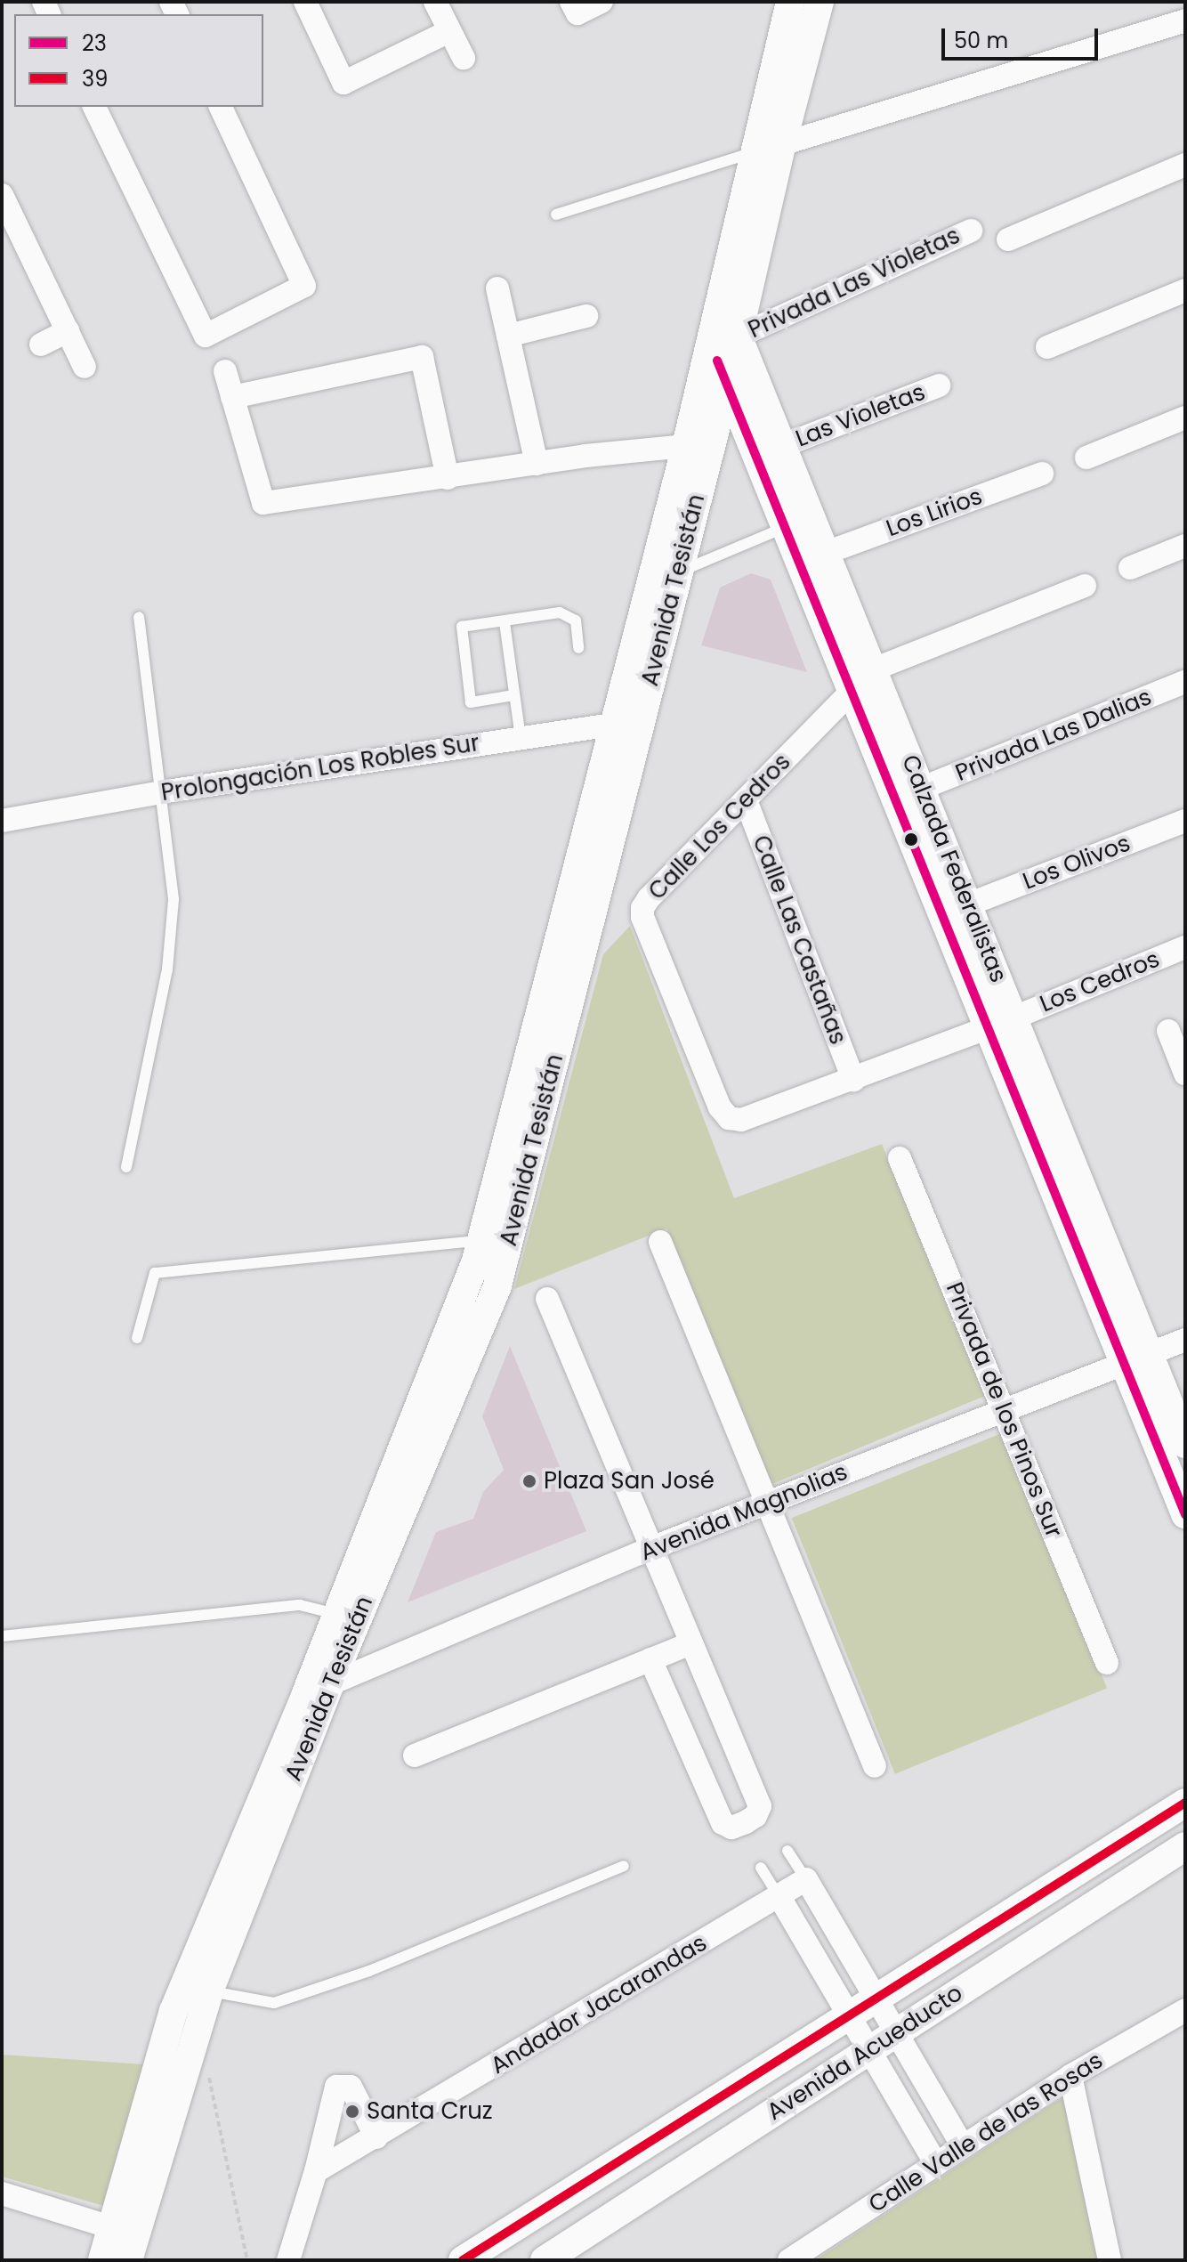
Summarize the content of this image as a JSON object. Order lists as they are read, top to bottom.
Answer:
{
  "streets": {
    "street": [
      "Privada Las Violetas",
      "Las Violetas",
      "Los Lirios",
      "Avenida Tesistán",
      "Privada Las Dalias",
      "Prolongación Los Robles Sur",
      "Calle Los Cedros",
      "Los Olivos",
      "Calzada Federalistas",
      "Calle Las Castañas",
      "Los Cedros",
      "Privada de los Pinos Sur",
      "Avenida Magnolias",
      "Andador Jacarandas",
      "Avenida Acueducto",
      "Calle Valle de las Rosas"
    ]
  },
  "crossings": [
    ["Privada Las Violetas", "Avenida Tesistán"],
    ["Privada Las Violetas", "Calzada Federalistas"],
    ["Las Violetas", "Calzada Federalistas"],
    ["Los Lirios", "Calzada Federalistas"],
    ["Avenida Tesistán", "Prolongación Los Robles Sur"],
    ["Avenida Tesistán", "Calzada Federalistas"],
    ["Avenida Tesistán", "Avenida Magnolias"],
    ["Privada Las Dalias", "Calzada Federalistas"],
    ["Calle Los Cedros", "Calzada Federalistas"],
    ["Calle Los Cedros", "Calle Las Castañas"],
    ["Calle Los Cedros", "Los Cedros"],
    ["Los Olivos", "Calzada Federalistas"],
    ["Calzada Federalistas", "Los Cedros"],
    ["Calzada Federalistas", "Avenida Magnolias"],
    ["Privada de los Pinos Sur", "Avenida Magnolias"]
  ],
  "places": ["Plaza San José", "Santa Cruz"],
  "lines": ["transit line 23", "transit line 39"],
  "legend": ["23", "39"],
  "scale_bar": "50 m"
}
